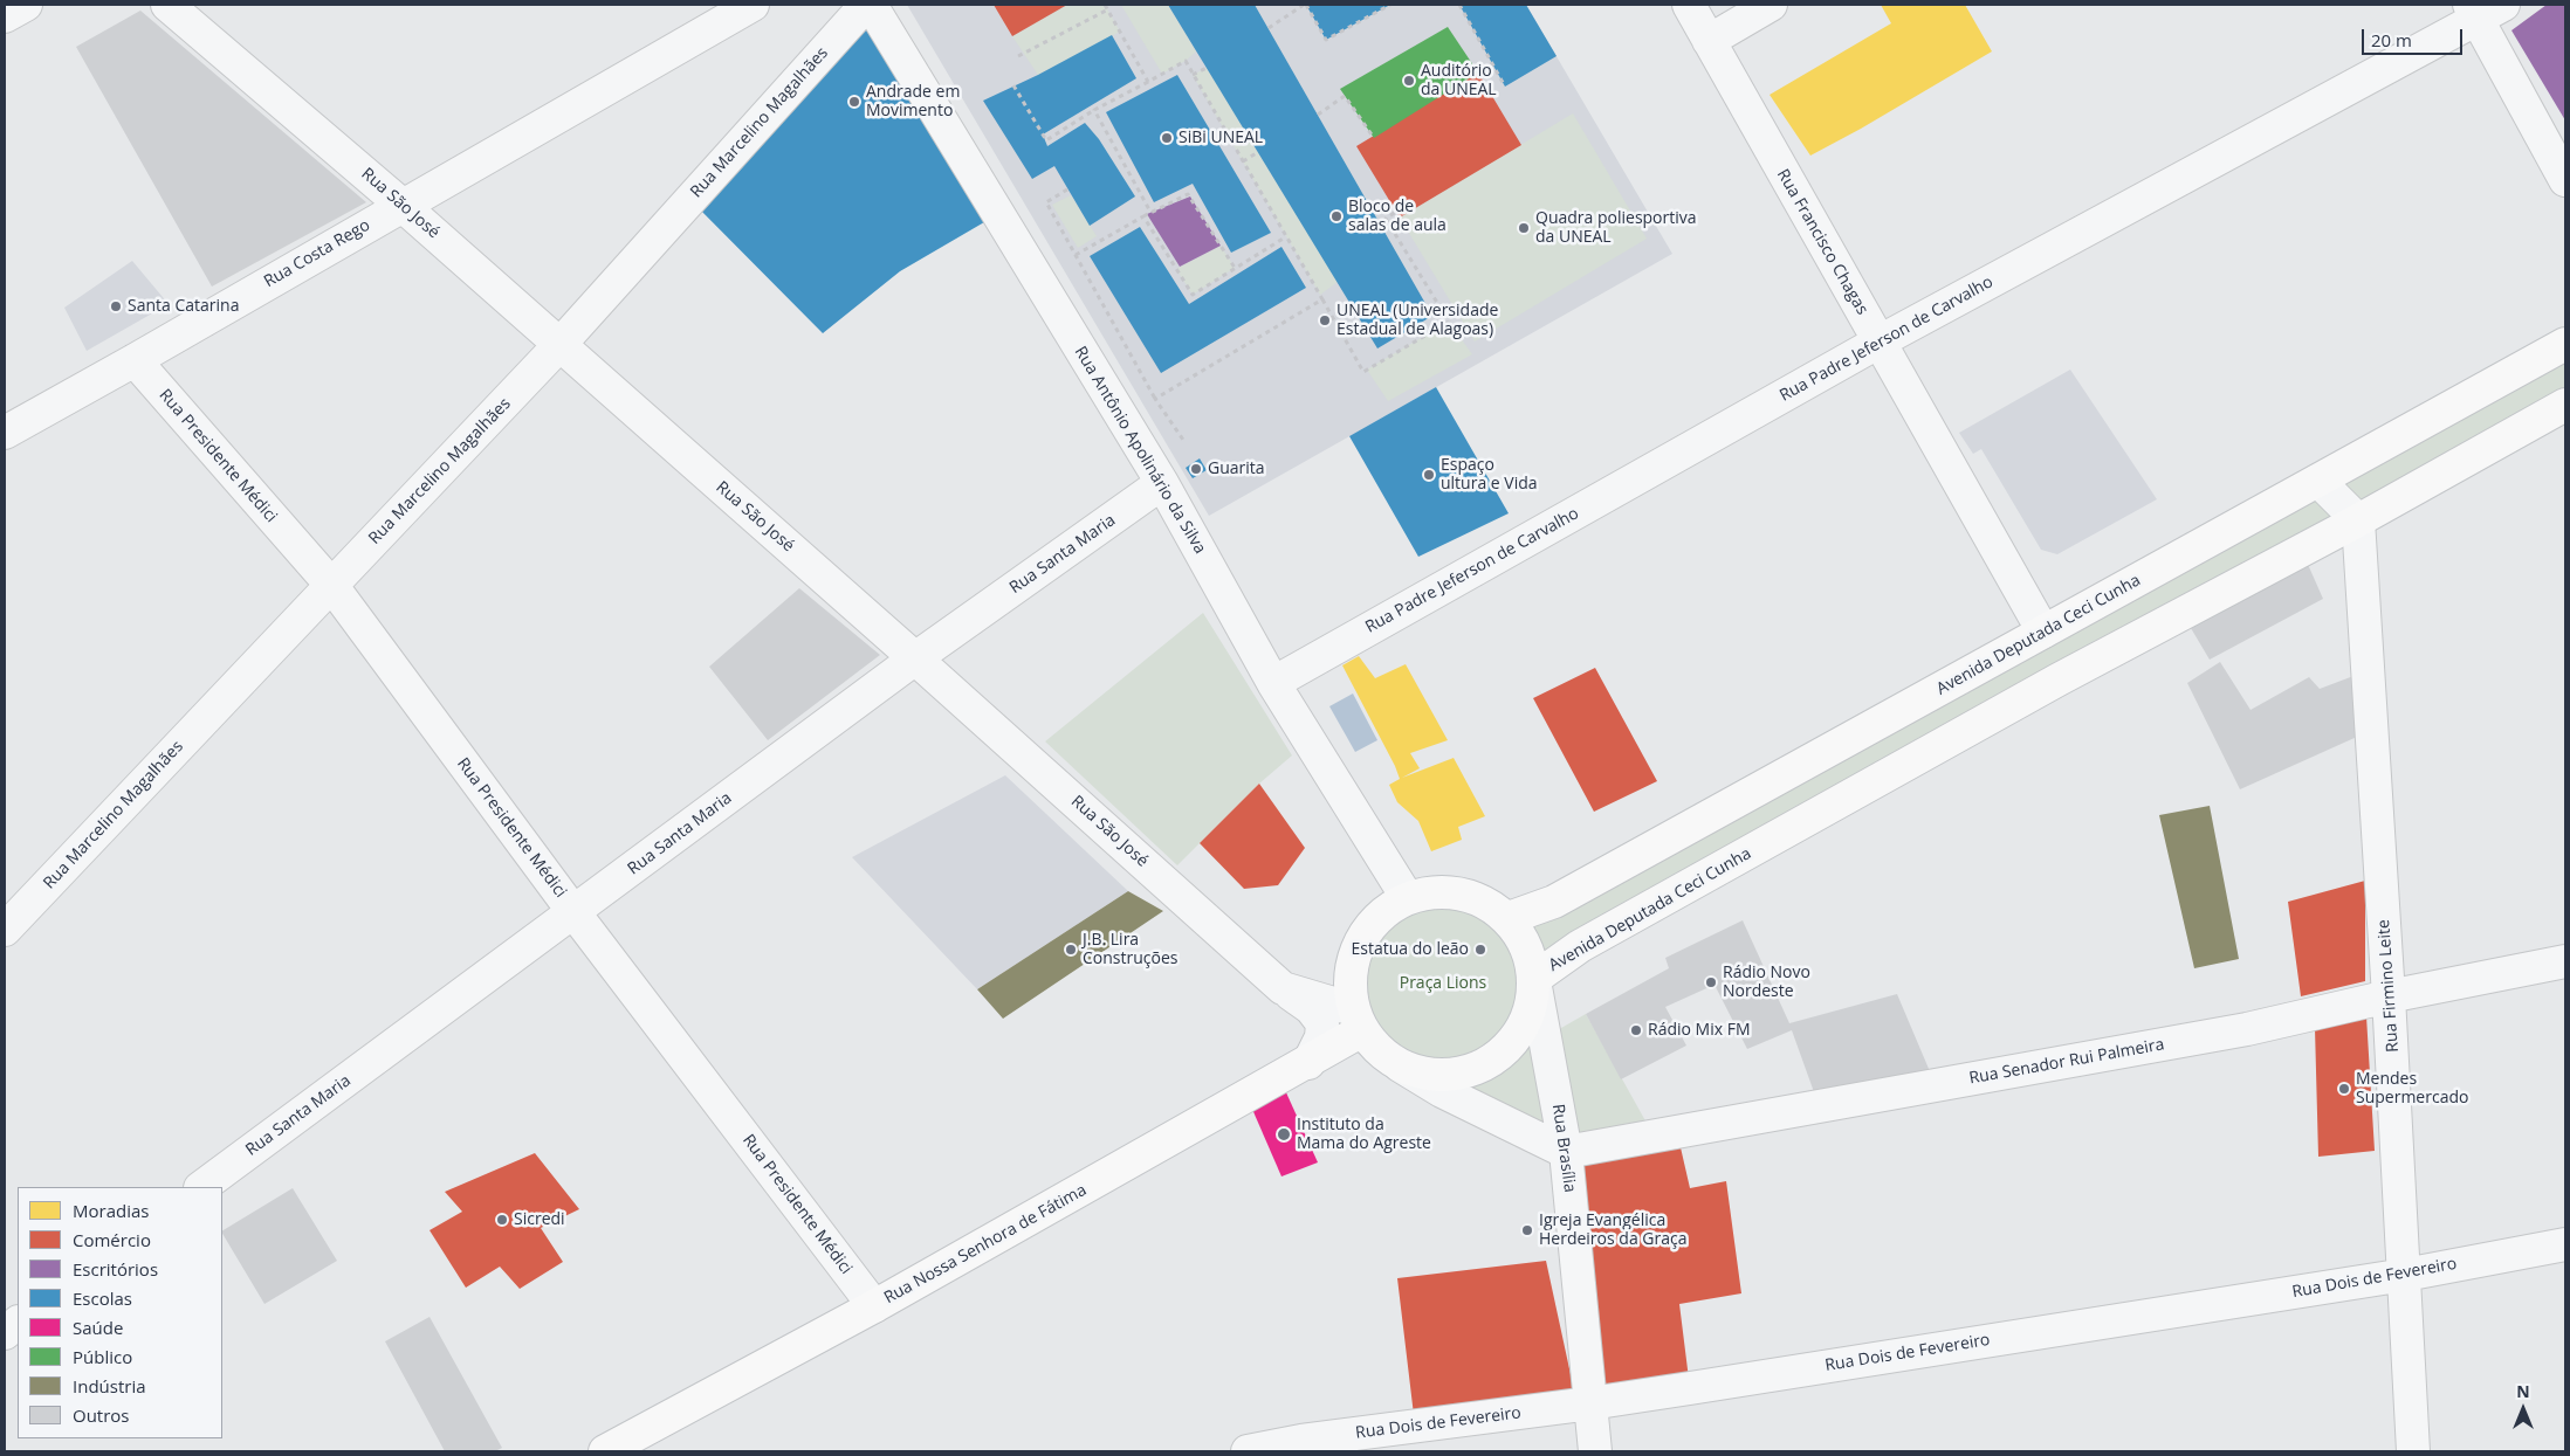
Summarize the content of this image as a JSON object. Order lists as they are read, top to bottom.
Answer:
{
  "streets": {
    "main road": ["Avenida Deputada Ceci Cunha", "Rua Nossa Senhora de Fátima"],
    "street": [
      "Rua Marcelino Magalhães",
      "Rua São José",
      "Rua Francisco Chagas",
      "Rua Costa Rego",
      "Rua Padre Jeferson de Carvalho",
      "Rua Antônio Apolinário da Silva",
      "Rua Presidente Médici",
      "Rua Santa Maria",
      "Rua Firmino Leite",
      "Rua Senador Rui Palmeira",
      "Rua Brasília",
      "Rua Dois de Fevereiro"
    ]
  },
  "crossings": [
    ["Rua Marcelino Magalhães", "Rua São José"],
    ["Rua Marcelino Magalhães", "Rua Presidente Médici"],
    ["Rua São José", "Rua Costa Rego"],
    ["Rua São José", "Rua Antônio Apolinário da Silva"],
    ["Rua São José", "Rua Santa Maria"],
    ["Rua São José", "Avenida Deputada Ceci Cunha"],
    ["Rua São José", "Rua Brasília"],
    ["Rua São José", "Rua Nossa Senhora de Fátima"],
    ["Rua Francisco Chagas", "Rua Padre Jeferson de Carvalho"],
    ["Rua Francisco Chagas", "Avenida Deputada Ceci Cunha"],
    ["Rua Costa Rego", "Rua Presidente Médici"],
    ["Rua Padre Jeferson de Carvalho", "Rua Antônio Apolinário da Silva"],
    ["Rua Antônio Apolinário da Silva", "Rua Santa Maria"],
    ["Rua Antônio Apolinário da Silva", "Avenida Deputada Ceci Cunha"],
    ["Rua Antônio Apolinário da Silva", "Rua Brasília"],
    ["Rua Antônio Apolinário da Silva", "Rua Nossa Senhora de Fátima"],
    ["Rua Presidente Médici", "Rua Santa Maria"],
    ["Rua Presidente Médici", "Rua Nossa Senhora de Fátima"],
    ["Avenida Deputada Ceci Cunha", "Rua Firmino Leite"],
    ["Avenida Deputada Ceci Cunha", "Rua Brasília"],
    ["Avenida Deputada Ceci Cunha", "Rua Nossa Senhora de Fátima"],
    ["Rua Firmino Leite", "Rua Senador Rui Palmeira"],
    ["Rua Firmino Leite", "Rua Dois de Fevereiro"],
    ["Rua Senador Rui Palmeira", "Rua Brasília"],
    ["Rua Brasília", "Rua Nossa Senhora de Fátima"],
    ["Rua Brasília", "Rua Dois de Fevereiro"]
  ],
  "parks": ["Praça Lions"],
  "places": [
    "Auditório da UNEAL",
    "Andrade em Movimento",
    "SiBi UNEAL",
    "Bloco de salas de aula",
    "Quadra poliesportiva da UNEAL",
    "Santa Catarina",
    "UNEAL (Universidade Estadual de Alagoas)",
    "Guarita",
    "Espaço ultura e Vida",
    "J.B. Lira Construções",
    "Estatua do leão",
    "Rádio Novo Nordeste",
    "Rádio Mix FM",
    "Mendes Supermercado",
    "Instituto da Mama do Agreste",
    "Sicredi",
    "Igreja Evangélica Herdeiros da Graça"
  ],
  "legend": [
    "Moradias",
    "Comércio",
    "Escritórios",
    "Escolas",
    "Saúde",
    "Público",
    "Indústria",
    "Outros"
  ],
  "scale_bar": "20 m",
  "north": "top"
}
